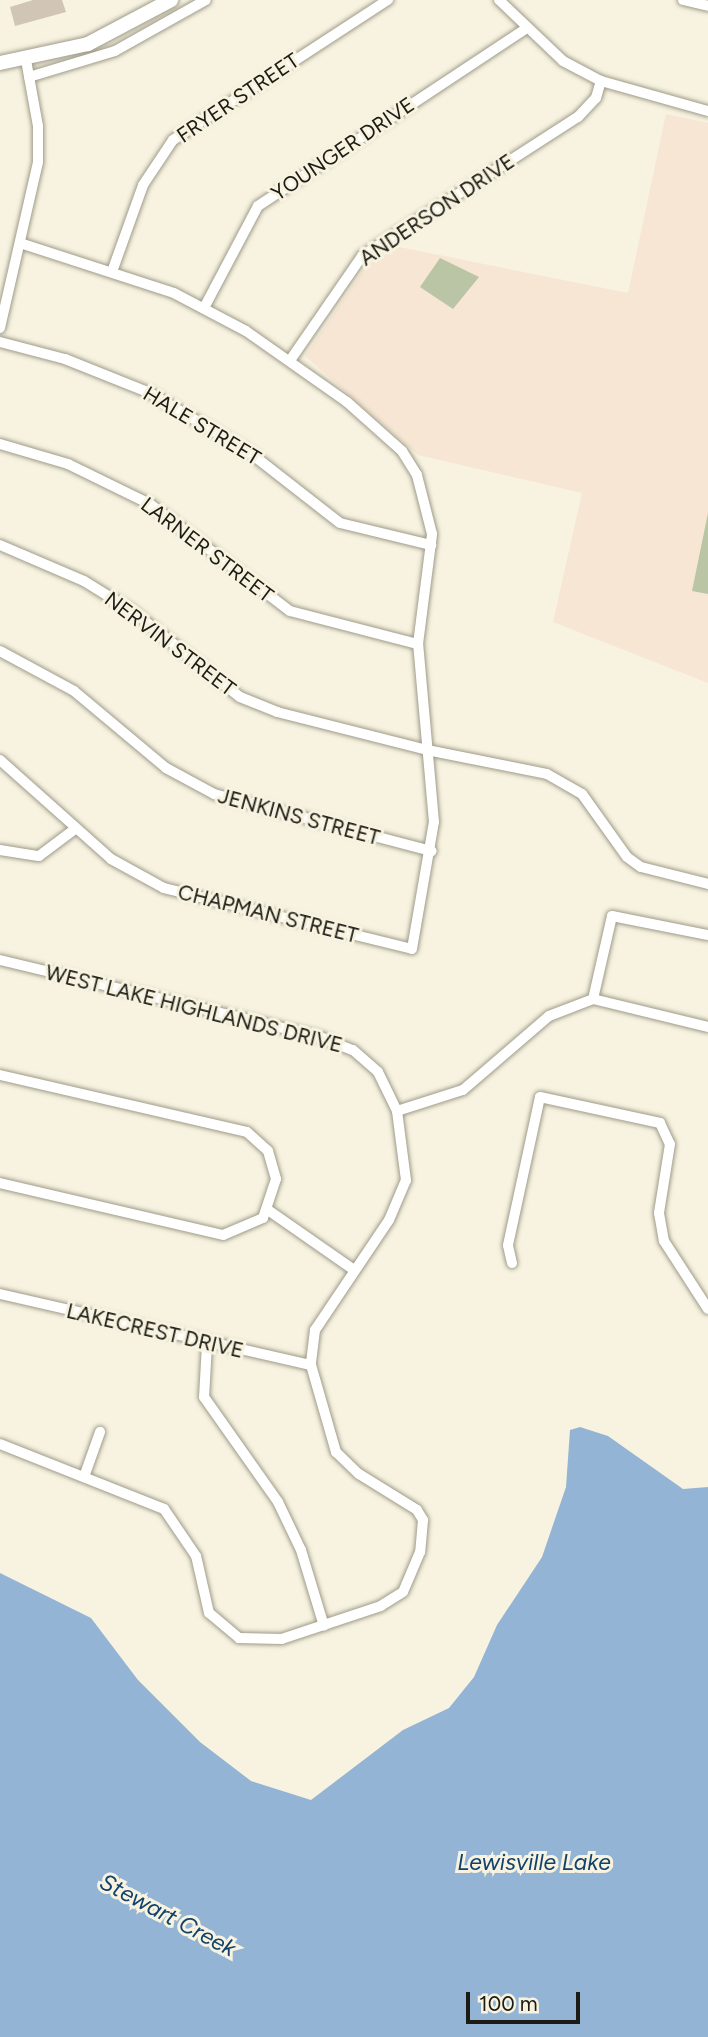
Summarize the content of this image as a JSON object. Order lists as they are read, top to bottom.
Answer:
{
  "streets": {
    "street": [
      "FRYER STREET",
      "YOUNGER DRIVE",
      "ANDERSON DRIVE",
      "HALE STREET",
      "LARNER STREET",
      "NERVIN STREET",
      "JENKINS STREET",
      "CHAPMAN STREET",
      "WEST LAKE HIGHLANDS DRIVE",
      "LAKECREST DRIVE"
    ]
  },
  "crossings": [
    ["JENKINS STREET", "CHAPMAN STREET"],
    ["WEST LAKE HIGHLANDS DRIVE", "LAKECREST DRIVE"]
  ],
  "water": ["Lewisville Lake", "Stewart Creek"],
  "scale_bar": "100 m"
}
